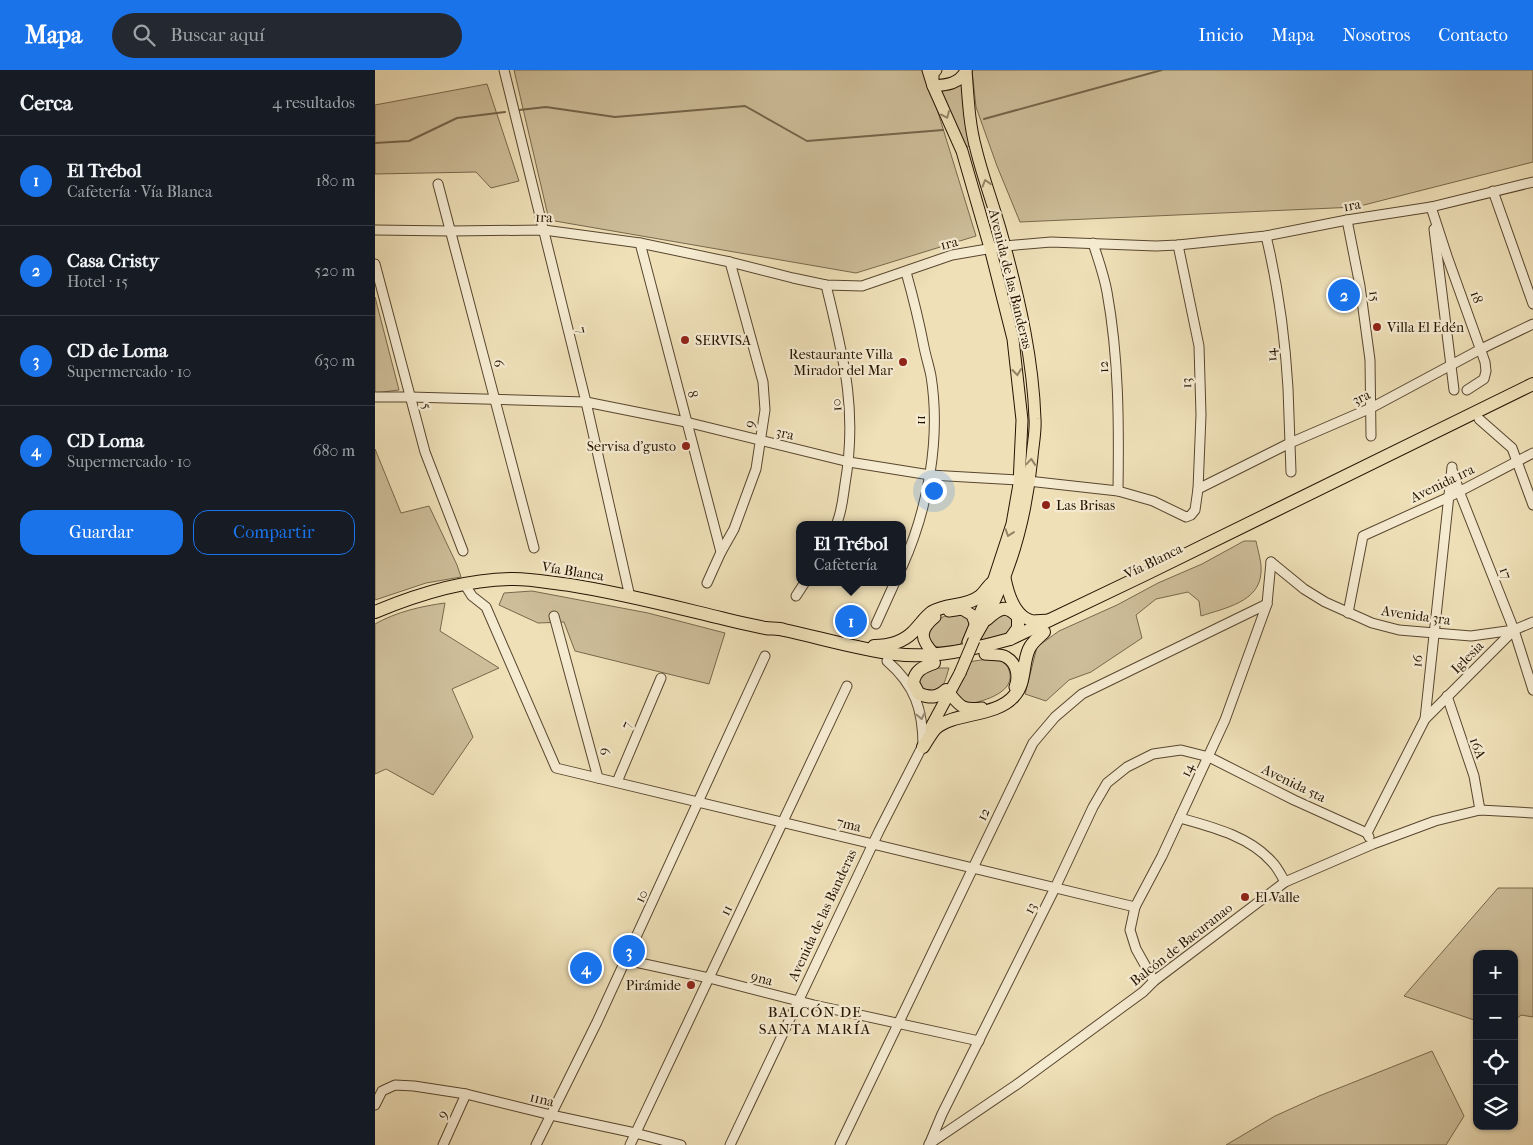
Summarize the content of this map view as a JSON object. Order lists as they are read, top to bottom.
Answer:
{
  "streets": {
    "highway": ["Vía Blanca"],
    "main road": ["Avenida de las Banderas"],
    "street": [
      "1ra",
      "15",
      "18",
      "7",
      "14",
      "6",
      "12",
      "13",
      "8",
      "3ra",
      "10",
      "5",
      "11",
      "9",
      "Avenida 1ra",
      "17",
      "Avenida 3ra",
      "Iglesia",
      "16",
      "16A",
      "Avenida 5ta",
      "7ma",
      "Balcón de Bacuranao",
      "9na",
      "11na"
    ]
  },
  "crossings": [
    ["1ra", "Avenida de las Banderas"],
    ["1ra", "15"],
    ["1ra", "18"],
    ["1ra", "7"],
    ["1ra", "14"],
    ["1ra", "6"],
    ["1ra", "12"],
    ["1ra", "13"],
    ["1ra", "8"],
    ["1ra", "10"],
    ["1ra", "11"],
    ["1ra", "9"],
    ["Avenida de las Banderas", "3ra"],
    ["Avenida de las Banderas", "7ma"],
    ["Avenida de las Banderas", "9na"],
    ["15", "3ra"],
    ["18", "3ra"],
    ["7", "3ra"],
    ["7", "Vía Blanca"],
    ["7", "7ma"],
    ["14", "12"],
    ["14", "13"],
    ["14", "3ra"],
    ["14", "Avenida 3ra"],
    ["14", "Avenida 5ta"],
    ["14", "7ma"],
    ["14", "Balcón de Bacuranao"],
    ["6", "3ra"],
    ["6", "7ma"],
    ["12", "3ra"],
    ["12", "7ma"],
    ["12", "9na"],
    ["13", "3ra"],
    ["13", "Avenida 5ta"],
    ["13", "7ma"],
    ["13", "Balcón de Bacuranao"],
    ["13", "9na"],
    ["8", "3ra"],
    ["8", "9"],
    ["3ra", "10"],
    ["3ra", "5"],
    ["3ra", "11"],
    ["3ra", "9"],
    ["10", "7ma"],
    ["10", "9na"],
    ["10", "11na"],
    ["11", "7ma"],
    ["11", "9na"],
    ["11", "11na"],
    ["9", "11na"],
    ["Avenida 1ra", "17"],
    ["Avenida 1ra", "Avenida 3ra"],
    ["Avenida 1ra", "16"],
    ["Vía Blanca", "7ma"],
    ["17", "Avenida 3ra"],
    ["17", "Iglesia"],
    ["17", "16"],
    ["Avenida 3ra", "Iglesia"],
    ["Avenida 3ra", "16"],
    ["Iglesia", "16"],
    ["Iglesia", "16A"],
    ["16", "Avenida 5ta"],
    ["16A", "Balcón de Bacuranao"]
  ],
  "districts": ["BALCÓN DE SANTA MARÍA"],
  "places": [
    "Villa El Edén",
    "SERVISA",
    "Restaurante Villa Mirador del Mar",
    "Servisa d'gusto",
    "Las Brisas",
    "El Valle",
    "Pirámide"
  ],
  "page": {
    "header": "Mapa",
    "search": "Buscar aquí",
    "nav": [
      "Inicio",
      "Mapa",
      "Nosotros",
      "Contacto"
    ],
    "heading": ["Cerca", "4 resultados"],
    "list": [
      {
        "mark": "1",
        "name": "El Trébol",
        "note": "Cafetería · Vía Blanca",
        "value": "180 m"
      },
      {
        "mark": "2",
        "name": "Casa Cristy",
        "note": "Hotel · 15",
        "value": "520 m"
      },
      {
        "mark": "3",
        "name": "CD de Loma",
        "note": "Supermercado · 10",
        "value": "630 m"
      },
      {
        "mark": "4",
        "name": "CD Loma",
        "note": "Supermercado · 10",
        "value": "680 m"
      }
    ],
    "pins": [
      "2",
      "1",
      "3",
      "4"
    ],
    "buttons": ["Guardar", "Compartir"],
    "popup": ["El Trébol", "Cafetería"],
    "map_buttons": ["+", "−"]
  }
}
